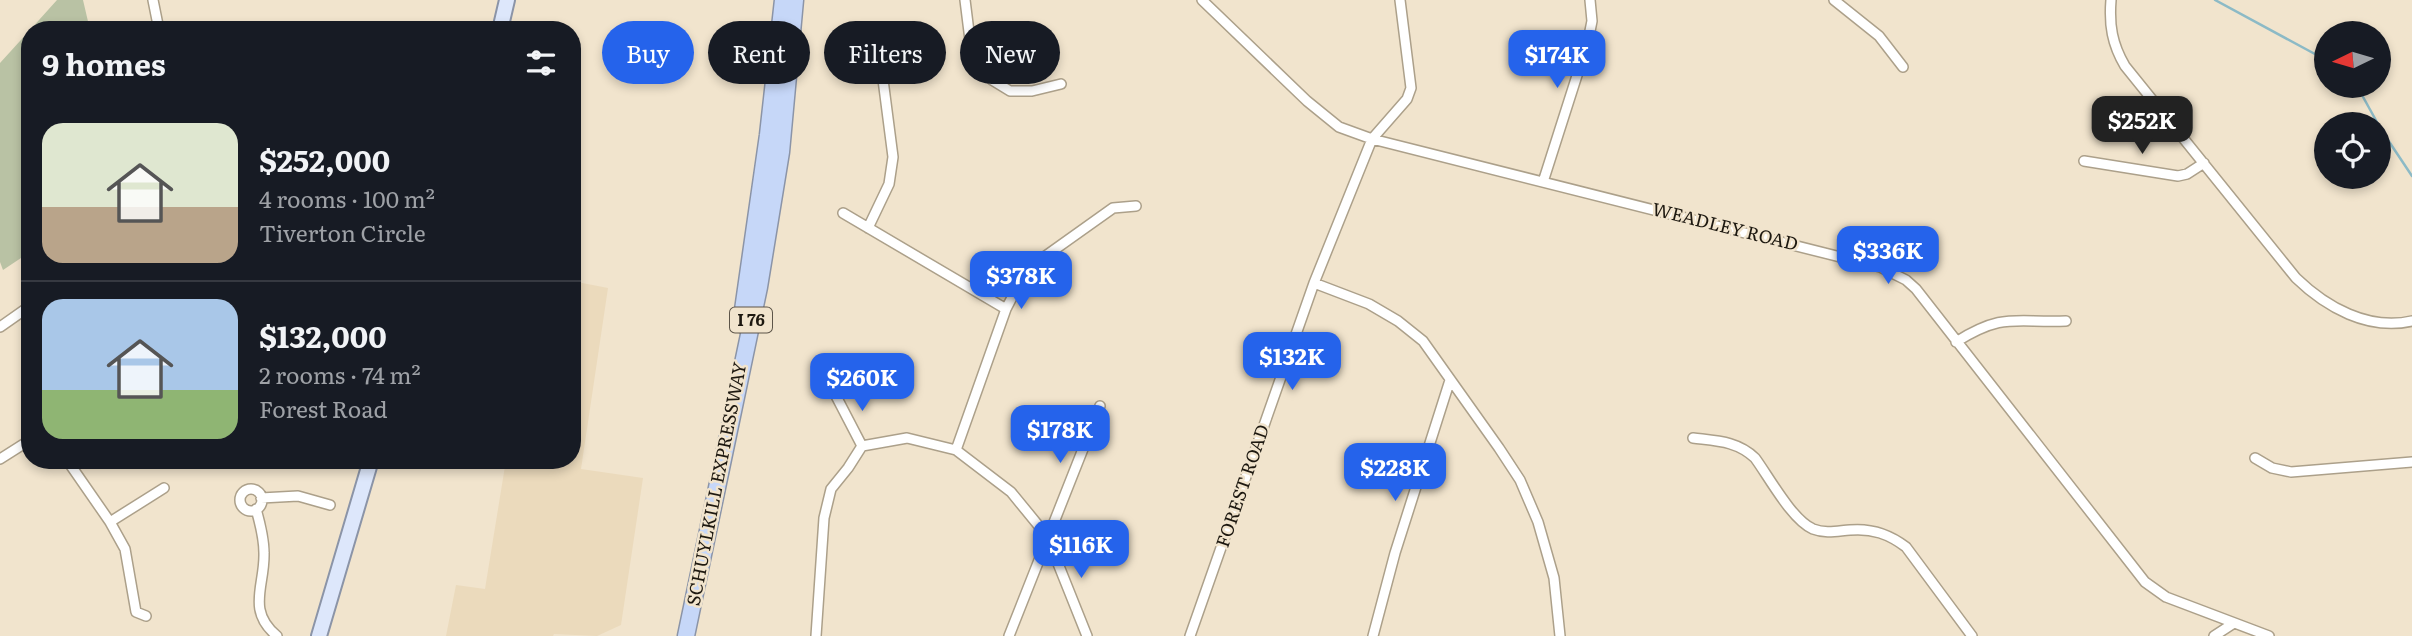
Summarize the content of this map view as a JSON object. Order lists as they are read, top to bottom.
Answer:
{
  "streets": {
    "highway": ["I 76", "SCHUYLKILL EXPRESSWAY"],
    "street": ["WEADLEY ROAD", "FOREST ROAD"]
  },
  "crossings": [
    ["WEADLEY ROAD", "FOREST ROAD"]
  ],
  "north": "left",
  "page": {
    "chip": [
      "Buy",
      "Rent",
      "Filters",
      "New"
    ],
    "heading": "9 homes",
    "price": [
      "$174K",
      "$252K",
      "$336K",
      "$378K",
      "$132K",
      "$260K",
      "$178K",
      "$228K",
      "$116K"
    ],
    "list": [
      {
        "name": "$252,000",
        "note": "4 rooms · 100 m² · Tiverton Circle"
      },
      {
        "name": "$132,000",
        "note": "2 rooms · 74 m² · Forest Road"
      }
    ]
  }
}
